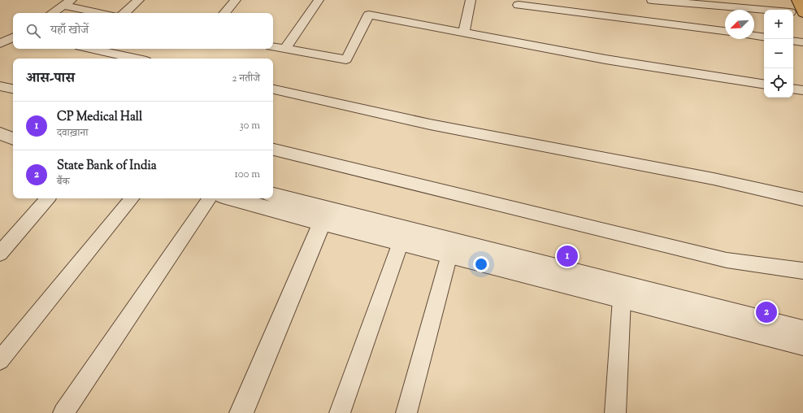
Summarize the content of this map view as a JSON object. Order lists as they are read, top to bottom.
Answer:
{
  "north": "bottom left",
  "page": {
    "map_buttons": ["+", "−"],
    "search": "यहाँ खोजें",
    "heading": ["आस-पास", "2 नतीजे"],
    "list": [
      {
        "mark": "1",
        "name": "CP Medical Hall",
        "note": "दवाख़ाना",
        "value": "30 m"
      },
      {
        "mark": "2",
        "name": "State Bank of India",
        "note": "बैंक",
        "value": "100 m"
      }
    ],
    "pins": ["1", "2"]
  }
}
